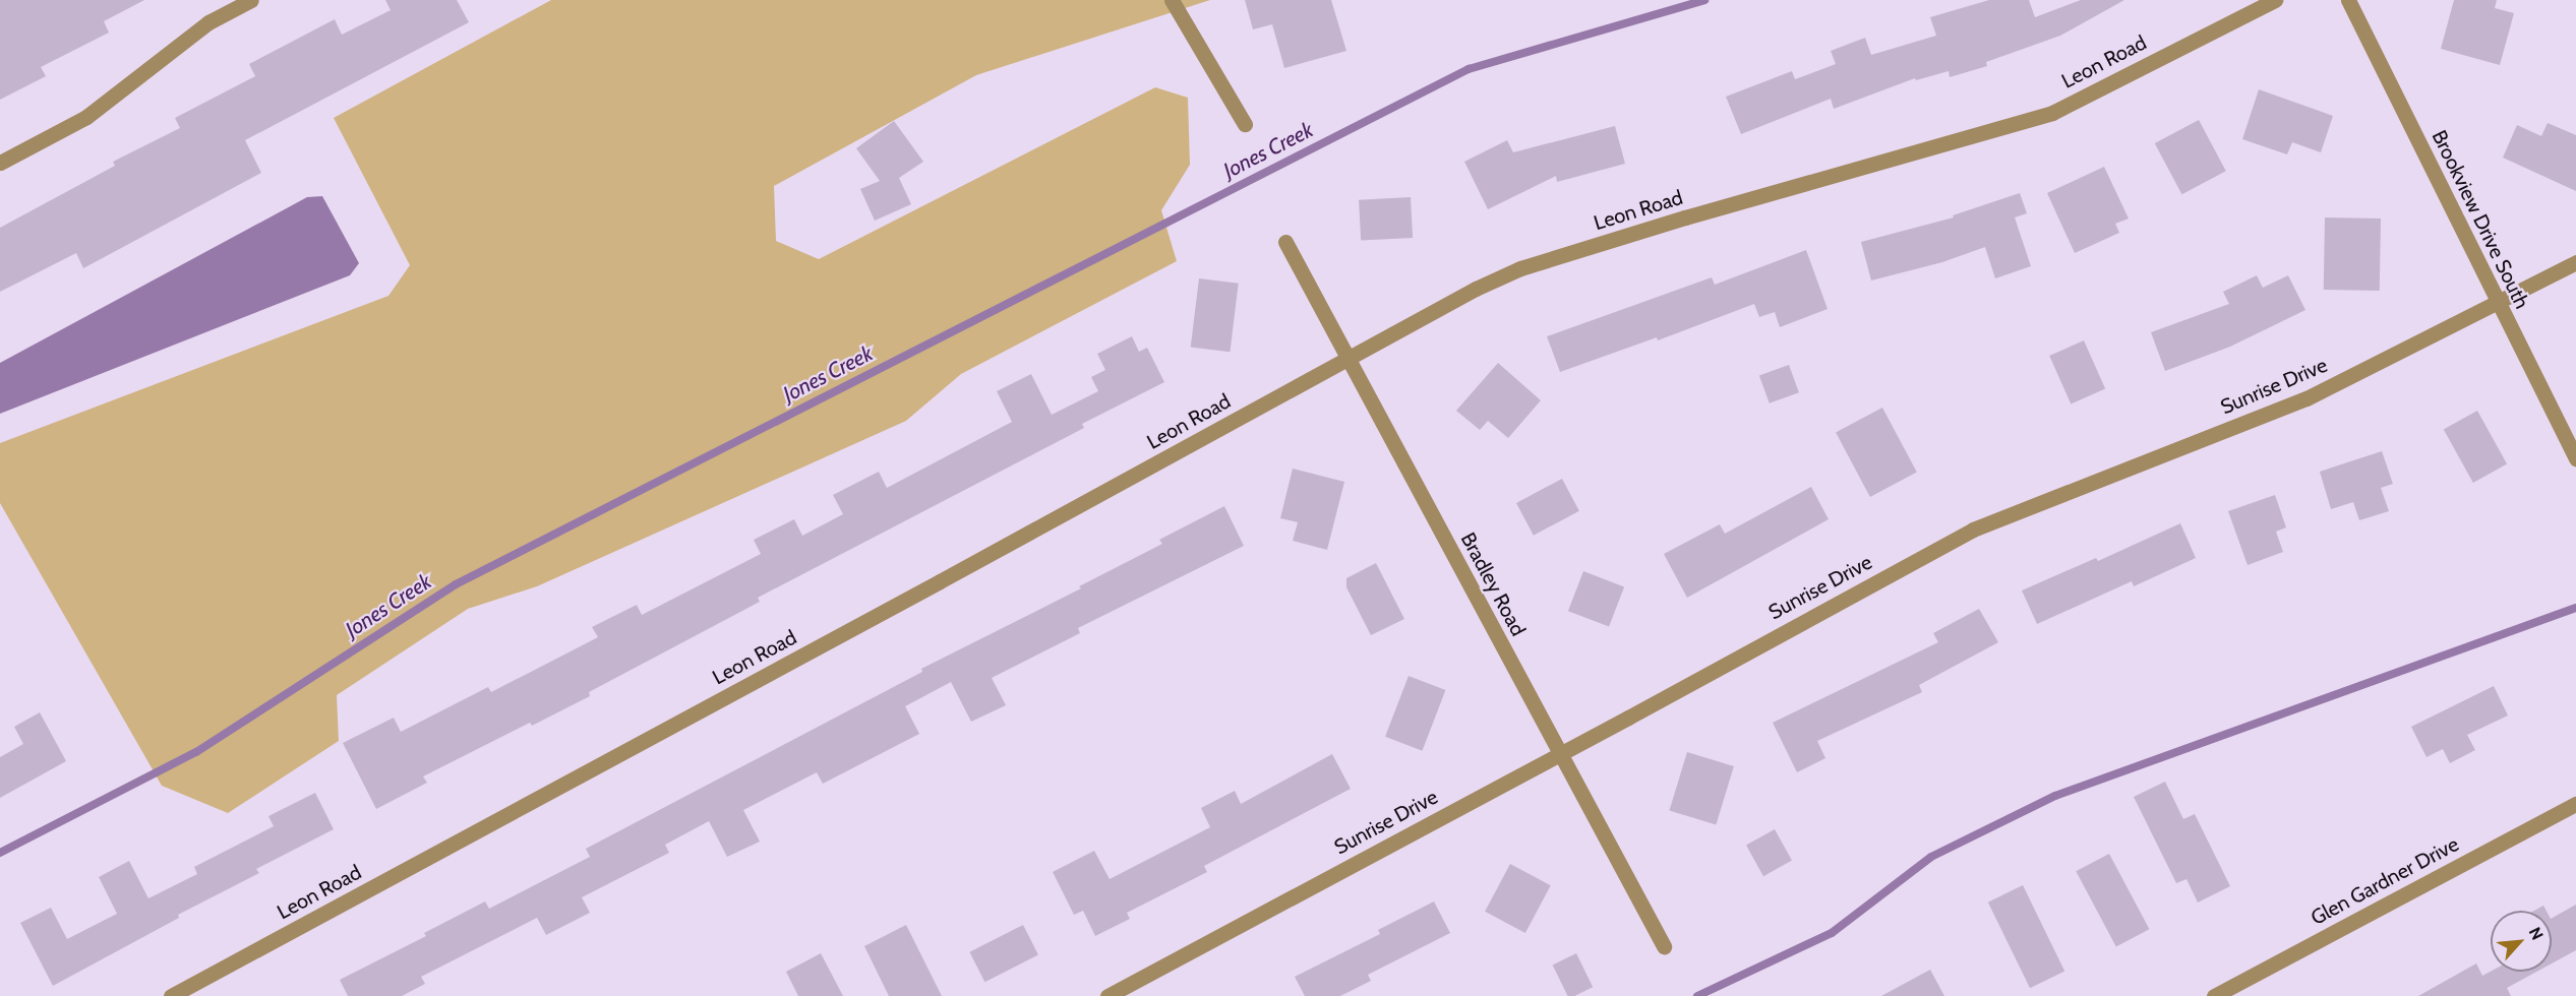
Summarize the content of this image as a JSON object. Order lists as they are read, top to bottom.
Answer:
{
  "streets": {
    "street": [
      "Leon Road",
      "Brookview Drive South",
      "Sunrise Drive",
      "Bradley Road",
      "Glen Gardner Drive"
    ]
  },
  "crossings": [
    ["Leon Road", "Bradley Road"],
    ["Brookview Drive South", "Sunrise Drive"],
    ["Sunrise Drive", "Bradley Road"]
  ],
  "water": ["Jones Creek"],
  "north": "top right"
}
